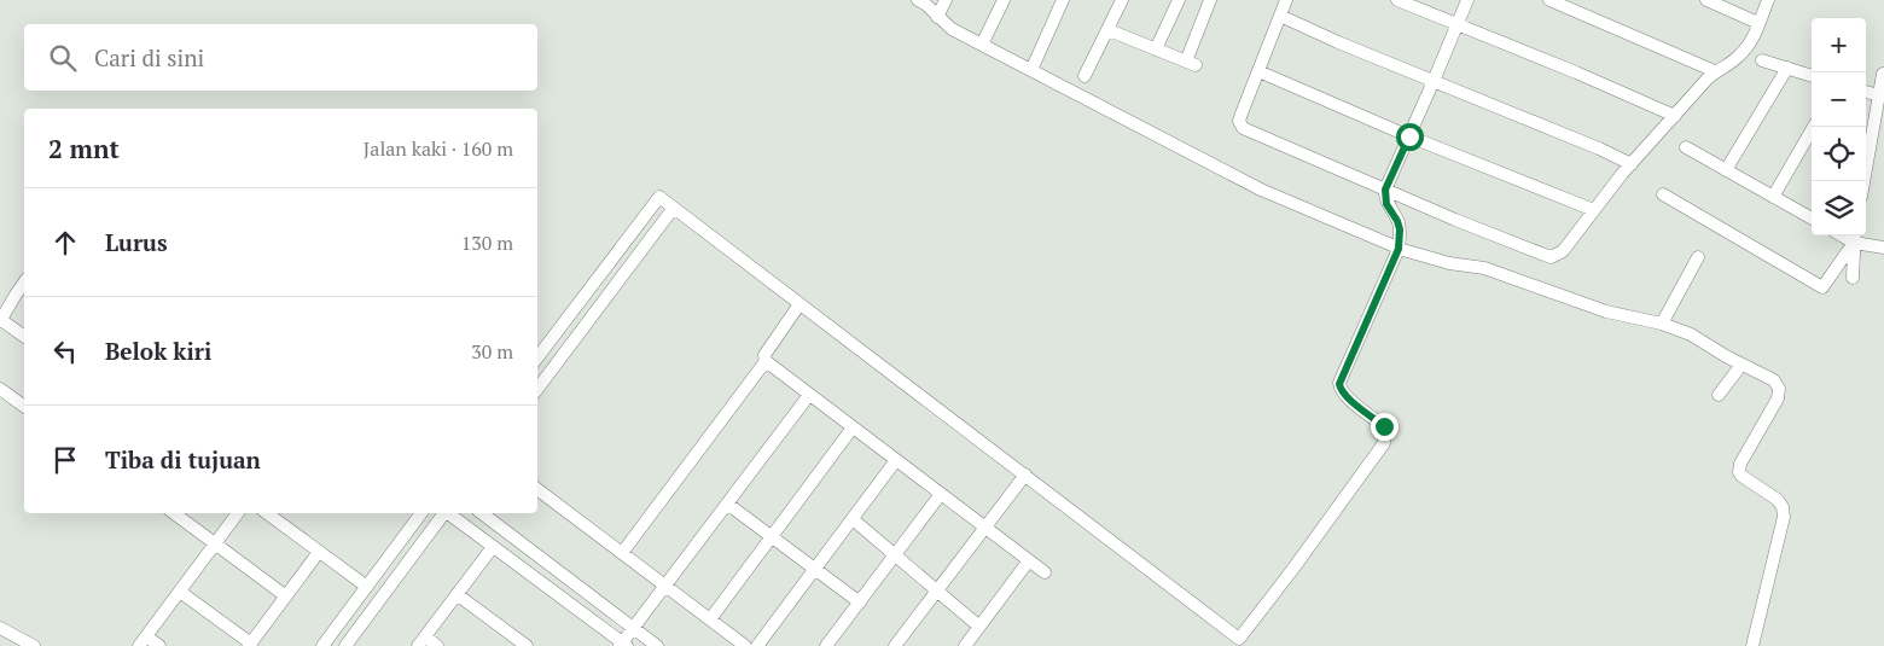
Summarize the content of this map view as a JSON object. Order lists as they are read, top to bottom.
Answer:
{
  "page": {
    "map_buttons": ["+", "−"],
    "search": "Cari di sini",
    "heading": ["2 mnt", "Jalan kaki · 160 m"],
    "list": [
      ["Lurus", "130 m"],
      ["Belok kiri", "30 m"],
      "Tiba di tujuan"
    ]
  }
}
